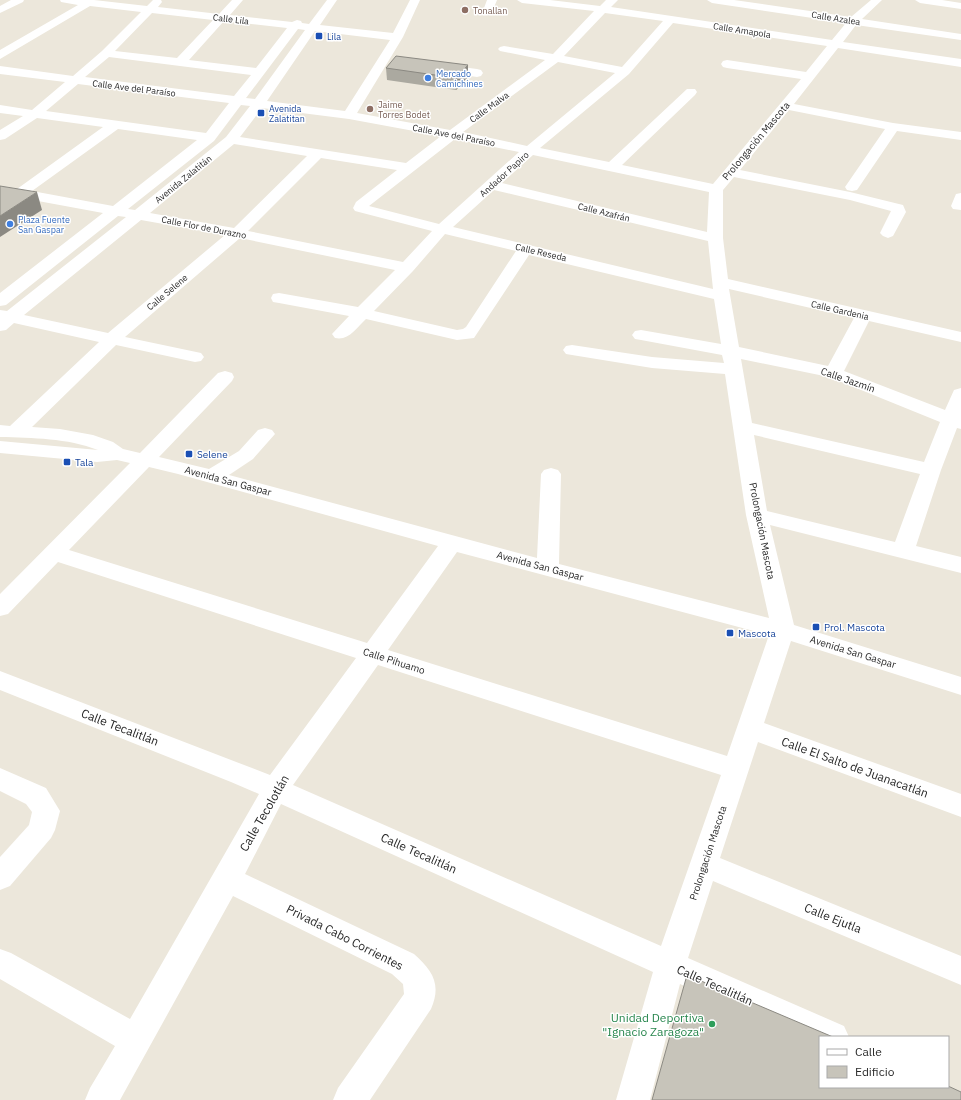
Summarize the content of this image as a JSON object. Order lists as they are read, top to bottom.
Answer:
{
  "streets": {
    "street": [
      "Calle Azalea",
      "Calle Lila",
      "Calle Amapola",
      "Calle Ave del Paraíso",
      "Calle Malva",
      "Prolongación Mascota",
      "Andador Papiro",
      "Avenida Zalatitán",
      "Calle Azafrán",
      "Calle Flor de Durazno",
      "Calle Reseda",
      "Calle Selene",
      "Calle Gardenia",
      "Calle Jazmín",
      "Avenida San Gaspar",
      "Calle Pihuamo",
      "Calle Tecalitlán",
      "Calle El Salto de Juanacatlán",
      "Calle Tecolotlán",
      "Calle Ejutla",
      "Privada Cabo Corrientes"
    ]
  },
  "crossings": [
    ["Calle Azalea", "Prolongación Mascota"],
    ["Calle Lila", "Avenida Zalatitán"],
    ["Calle Amapola", "Calle Malva"],
    ["Calle Amapola", "Prolongación Mascota"],
    ["Calle Amapola", "Andador Papiro"],
    ["Calle Ave del Paraíso", "Calle Malva"],
    ["Calle Ave del Paraíso", "Prolongación Mascota"],
    ["Calle Ave del Paraíso", "Andador Papiro"],
    ["Calle Ave del Paraíso", "Avenida Zalatitán"],
    ["Calle Malva", "Calle Reseda"],
    ["Prolongación Mascota", "Calle Azafrán"],
    ["Prolongación Mascota", "Calle Reseda"],
    ["Prolongación Mascota", "Calle Gardenia"],
    ["Prolongación Mascota", "Calle Jazmín"],
    ["Prolongación Mascota", "Avenida San Gaspar"],
    ["Prolongación Mascota", "Calle Pihuamo"],
    ["Prolongación Mascota", "Calle Tecalitlán"],
    ["Prolongación Mascota", "Calle El Salto de Juanacatlán"],
    ["Prolongación Mascota", "Calle Ejutla"],
    ["Andador Papiro", "Calle Azafrán"],
    ["Andador Papiro", "Calle Flor de Durazno"],
    ["Andador Papiro", "Calle Reseda"],
    ["Avenida Zalatitán", "Calle Flor de Durazno"],
    ["Calle Flor de Durazno", "Calle Selene"],
    ["Calle Reseda", "Calle Gardenia"],
    ["Calle Selene", "Avenida San Gaspar"],
    ["Avenida San Gaspar", "Calle Tecolotlán"],
    ["Calle Pihuamo", "Calle Tecolotlán"],
    ["Calle Tecalitlán", "Calle Tecolotlán"],
    ["Calle Tecolotlán", "Privada Cabo Corrientes"]
  ],
  "places": {
    "other": [
      "Tonallan",
      "Mercado Camichines",
      "Jaime Torres Bodet",
      "Plaza Fuente San Gaspar",
      "Unidad Deportiva \"Ignacio Zaragoza\""
    ],
    "transit": [
      "Lila",
      "Avenida Zalatitan",
      "Selene",
      "Tala",
      "Prol. Mascota",
      "Mascota"
    ]
  },
  "legend": ["Calle", "Edificio"]
}
